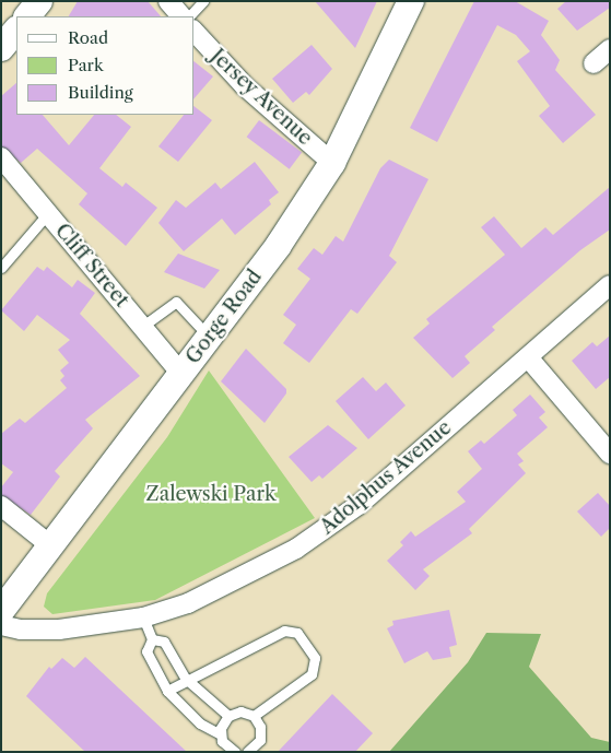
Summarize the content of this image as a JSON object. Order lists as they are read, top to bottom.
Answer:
{
  "streets": {
    "main road": ["Gorge Road"],
    "street": ["Jersey Avenue", "Cliff Street", "Adolphus Avenue"]
  },
  "crossings": [
    ["Jersey Avenue", "Gorge Road"],
    ["Cliff Street", "Gorge Road"]
  ],
  "parks": ["Zalewski Park"],
  "legend": ["Road", "Park", "Building"]
}
